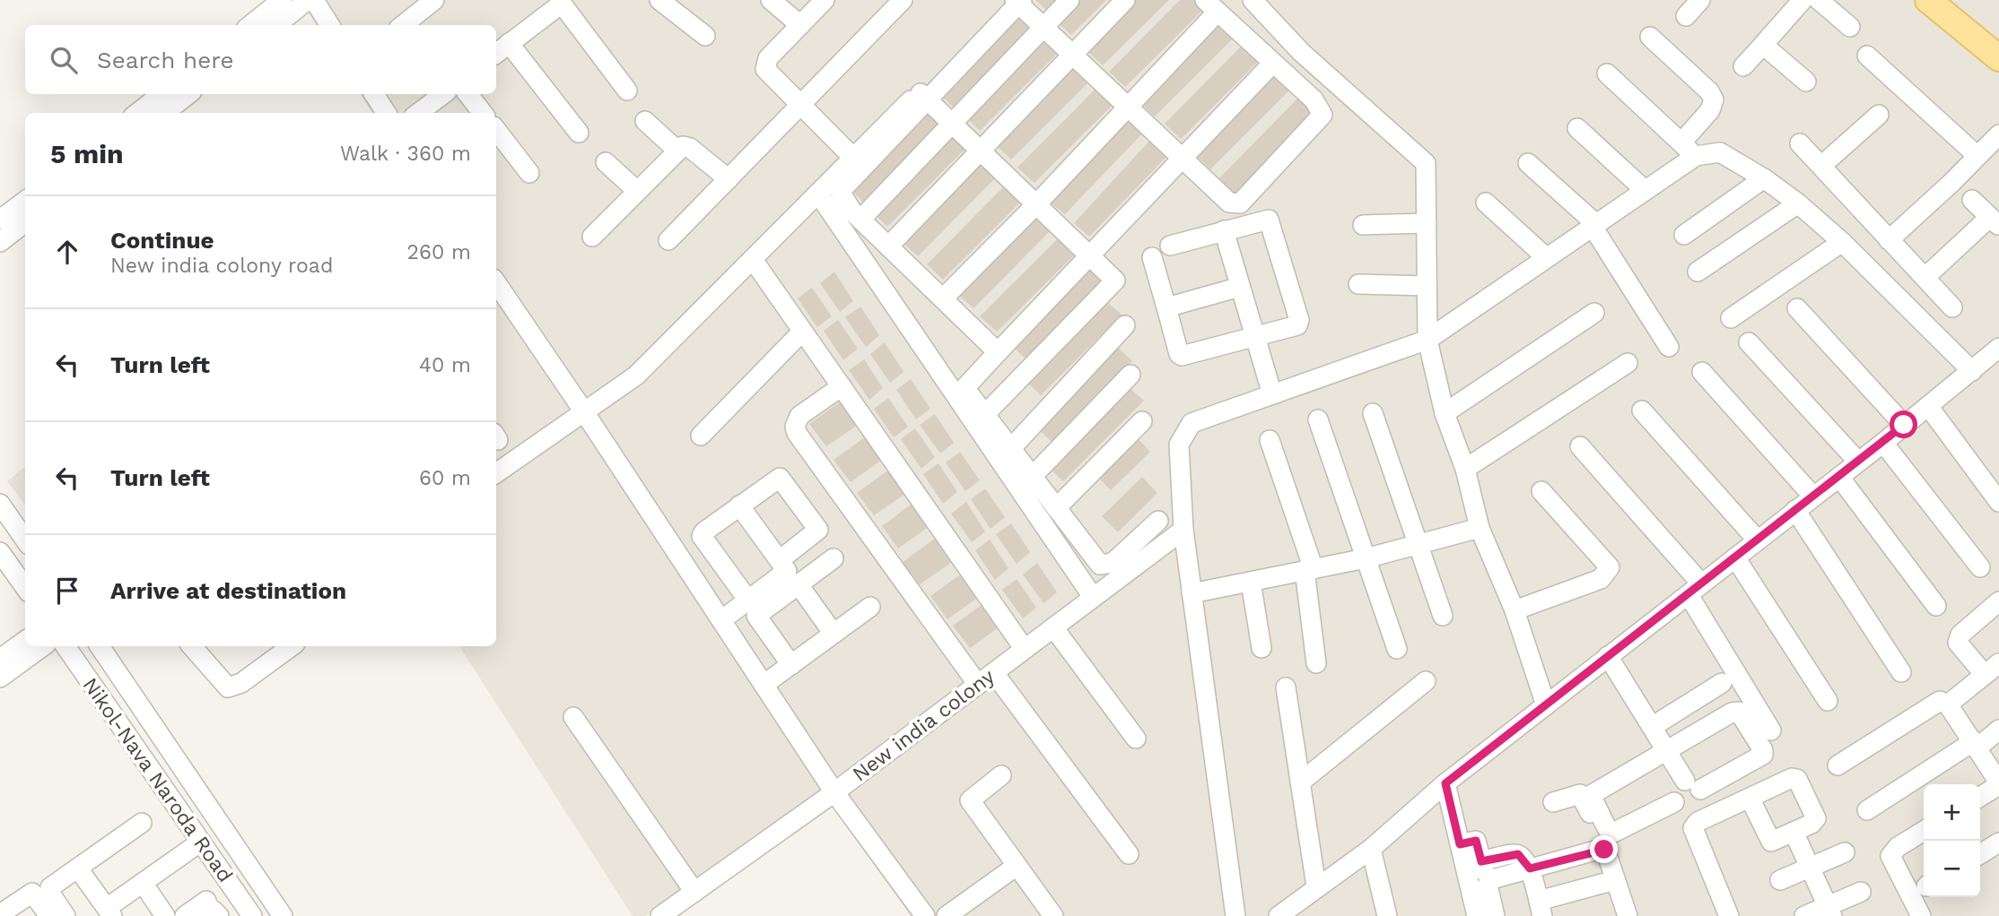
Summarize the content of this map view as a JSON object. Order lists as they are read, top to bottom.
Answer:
{
  "streets": {
    "street": ["New india colony", "Nikol-Nava Naroda Road"]
  },
  "page": {
    "search": "Search here",
    "heading": ["5 min", "Walk · 360 m"],
    "list": [
      ["Continue", "New india colony road", "260 m"],
      ["Turn left", "40 m"],
      ["Turn left", "60 m"],
      "Arrive at destination"
    ],
    "map_buttons": ["+", "−"]
  }
}
